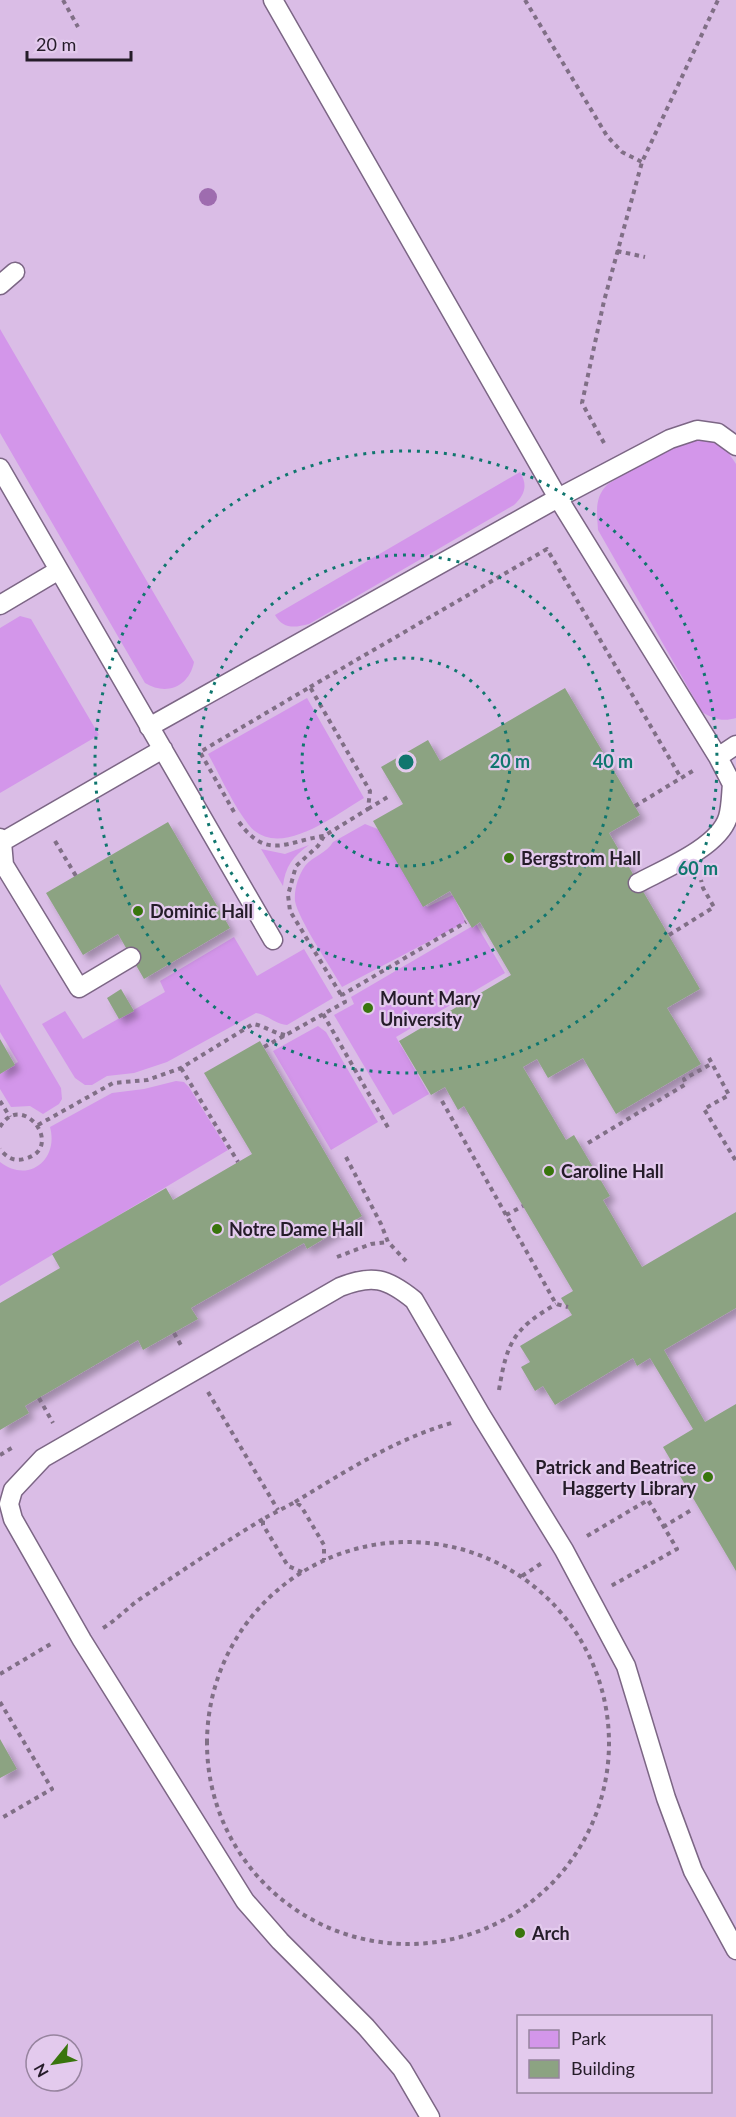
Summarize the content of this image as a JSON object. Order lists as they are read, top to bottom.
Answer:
{
  "places": [
    "Bergstrom Hall",
    "Dominic Hall",
    "Mount Mary University",
    "Caroline Hall",
    "Notre Dame Hall",
    "Patrick and Beatrice Haggerty Library",
    "Arch"
  ],
  "legend": ["Park", "Building"],
  "scale_bar": "20 m",
  "north": "bottom left",
  "rings": ["20 m", "40 m", "60 m"]
}
